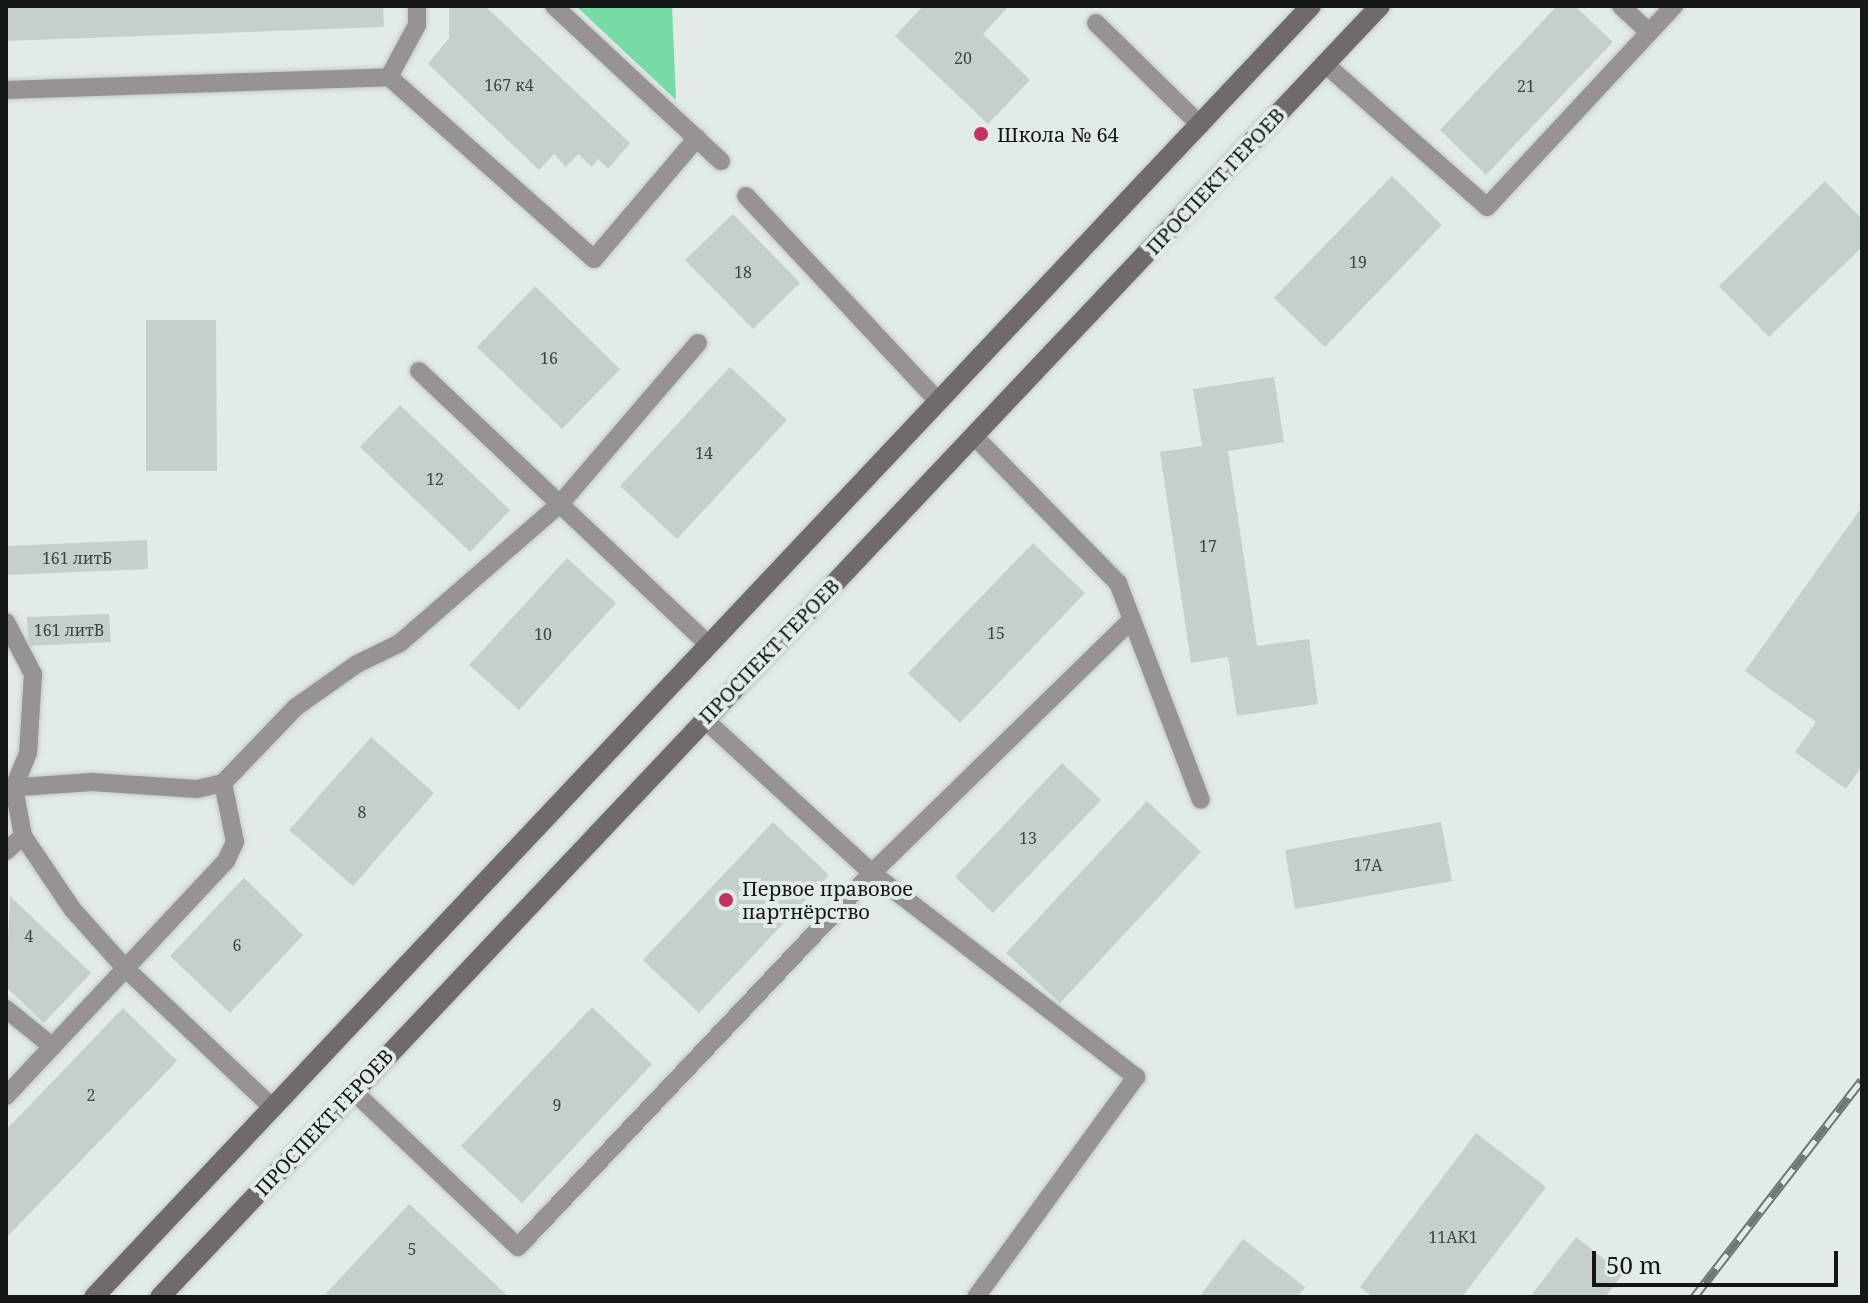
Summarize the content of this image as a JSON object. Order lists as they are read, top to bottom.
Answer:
{
  "streets": {
    "main road": ["ПРОСПЕКТ ГЕРОЕВ"]
  },
  "places": ["Школа № 64", "Первое правовое партнёрство"],
  "house_numbers": [
    "20",
    "167 к4",
    "21",
    "19",
    "18",
    "16",
    "14",
    "12",
    "17",
    "161 литБ",
    "161 литВ",
    "15",
    "10",
    "8",
    "13",
    "17А",
    "4",
    "6",
    "2",
    "9",
    "11АК1",
    "5"
  ],
  "scale_bar": "50 m"
}
